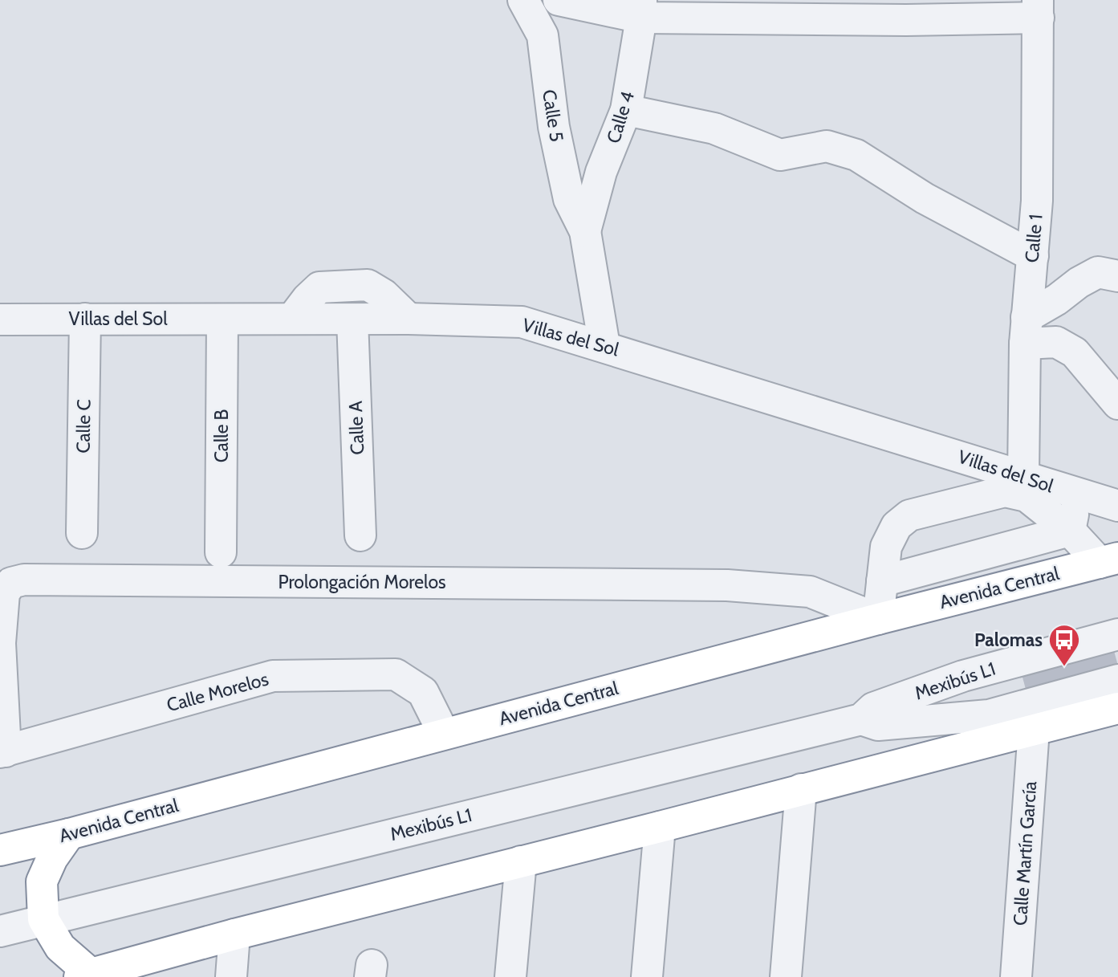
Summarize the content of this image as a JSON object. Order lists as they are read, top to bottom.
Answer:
{
  "streets": {
    "highway": ["Avenida Central"],
    "street": [
      "Calle 5",
      "Calle 4",
      "Calle 1",
      "Villas del Sol",
      "Calle C",
      "Calle A",
      "Calle B",
      "Prolongación Morelos",
      "Mexibús L1",
      "Calle Morelos",
      "Calle Martín García"
    ]
  },
  "crossings": [
    ["Calle 5", "Calle 4"],
    ["Calle 1", "Villas del Sol"],
    ["Villas del Sol", "Calle C"],
    ["Villas del Sol", "Calle A"],
    ["Villas del Sol", "Calle B"],
    ["Prolongación Morelos", "Avenida Central"],
    ["Prolongación Morelos", "Calle Morelos"],
    ["Avenida Central", "Calle Morelos"]
  ],
  "places": {
    "bus stop": ["Palomas"]
  }
}
